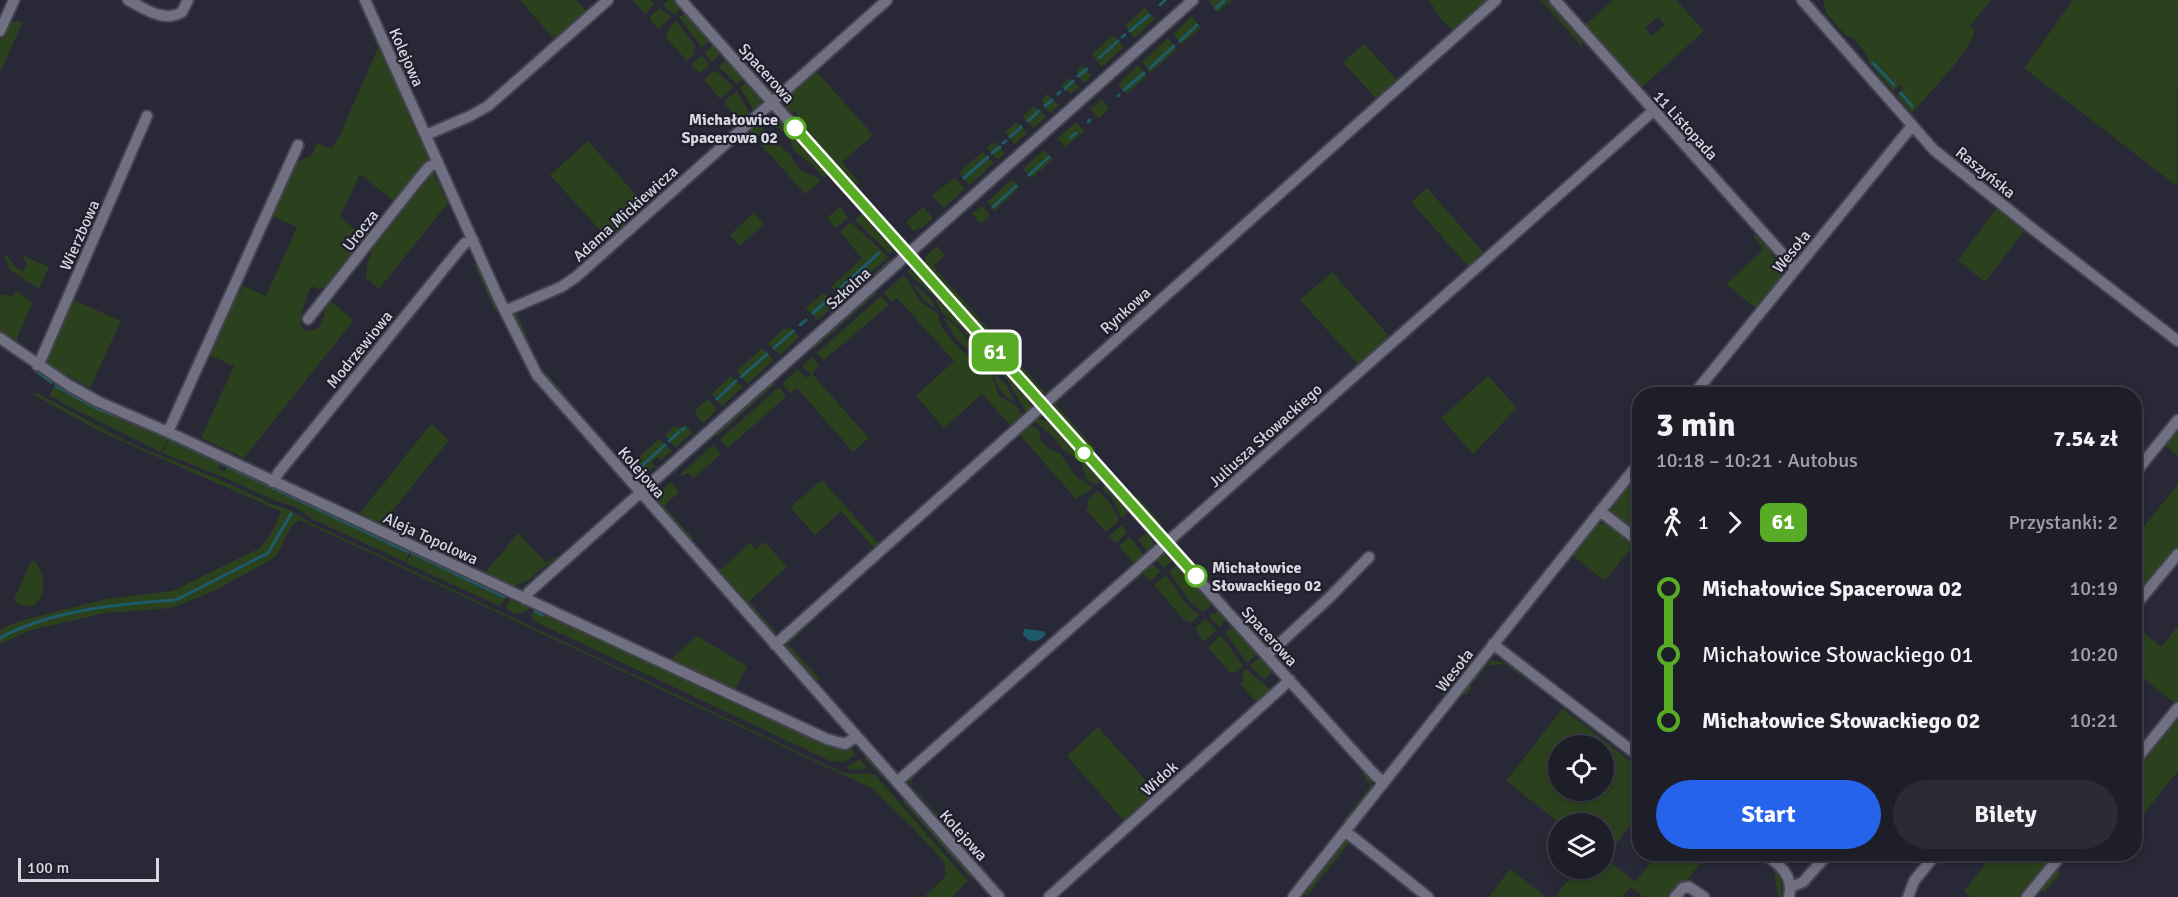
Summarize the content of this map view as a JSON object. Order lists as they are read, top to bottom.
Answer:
{
  "streets": {
    "street": [
      "Kolejowa",
      "Spacerowa",
      "11 Listopada",
      "Raszyńska",
      "Adama Mickiewicza",
      "Urocza",
      "Wierzbowa",
      "Wesoła",
      "Szkolna",
      "Rynkowa",
      "Modrzewiowa",
      "Juliusza Słowackiego",
      "Aleja Topolowa",
      "Widok"
    ]
  },
  "crossings": [
    ["Kolejowa", "Adama Mickiewicza"],
    ["Kolejowa", "Urocza"],
    ["Kolejowa", "Szkolna"],
    ["Kolejowa", "Rynkowa"],
    ["Kolejowa", "Modrzewiowa"],
    ["Kolejowa", "Juliusza Słowackiego"],
    ["Kolejowa", "Aleja Topolowa"],
    ["Spacerowa", "Adama Mickiewicza"],
    ["Spacerowa", "Wesoła"],
    ["Spacerowa", "Szkolna"],
    ["Spacerowa", "Rynkowa"],
    ["Spacerowa", "Juliusza Słowackiego"],
    ["Spacerowa", "Widok"],
    ["11 Listopada", "Wesoła"],
    ["11 Listopada", "Juliusza Słowackiego"],
    ["Raszyńska", "Wesoła"],
    ["Wierzbowa", "Aleja Topolowa"],
    ["Szkolna", "Aleja Topolowa"],
    ["Modrzewiowa", "Aleja Topolowa"]
  ],
  "places": ["Michałowice Spacerowa 02", "Michałowice Słowackiego 02"],
  "lines": ["bus line 61"],
  "scale_bar": "100 m",
  "page": {
    "on_map": "61",
    "heading": ["3 min", "10:18 – 10:21 · Autobus", "7.54 zł"],
    "legs": ["1", "61", "Przystanki: 2"],
    "list": [
      {
        "name": "Michałowice Spacerowa 02",
        "value": "10:19"
      },
      {
        "name": "Michałowice Słowackiego 01",
        "value": "10:20"
      },
      {
        "name": "Michałowice Słowackiego 02",
        "value": "10:21"
      }
    ],
    "buttons": ["Start", "Bilety"],
    "scale": "100 m"
  }
}
